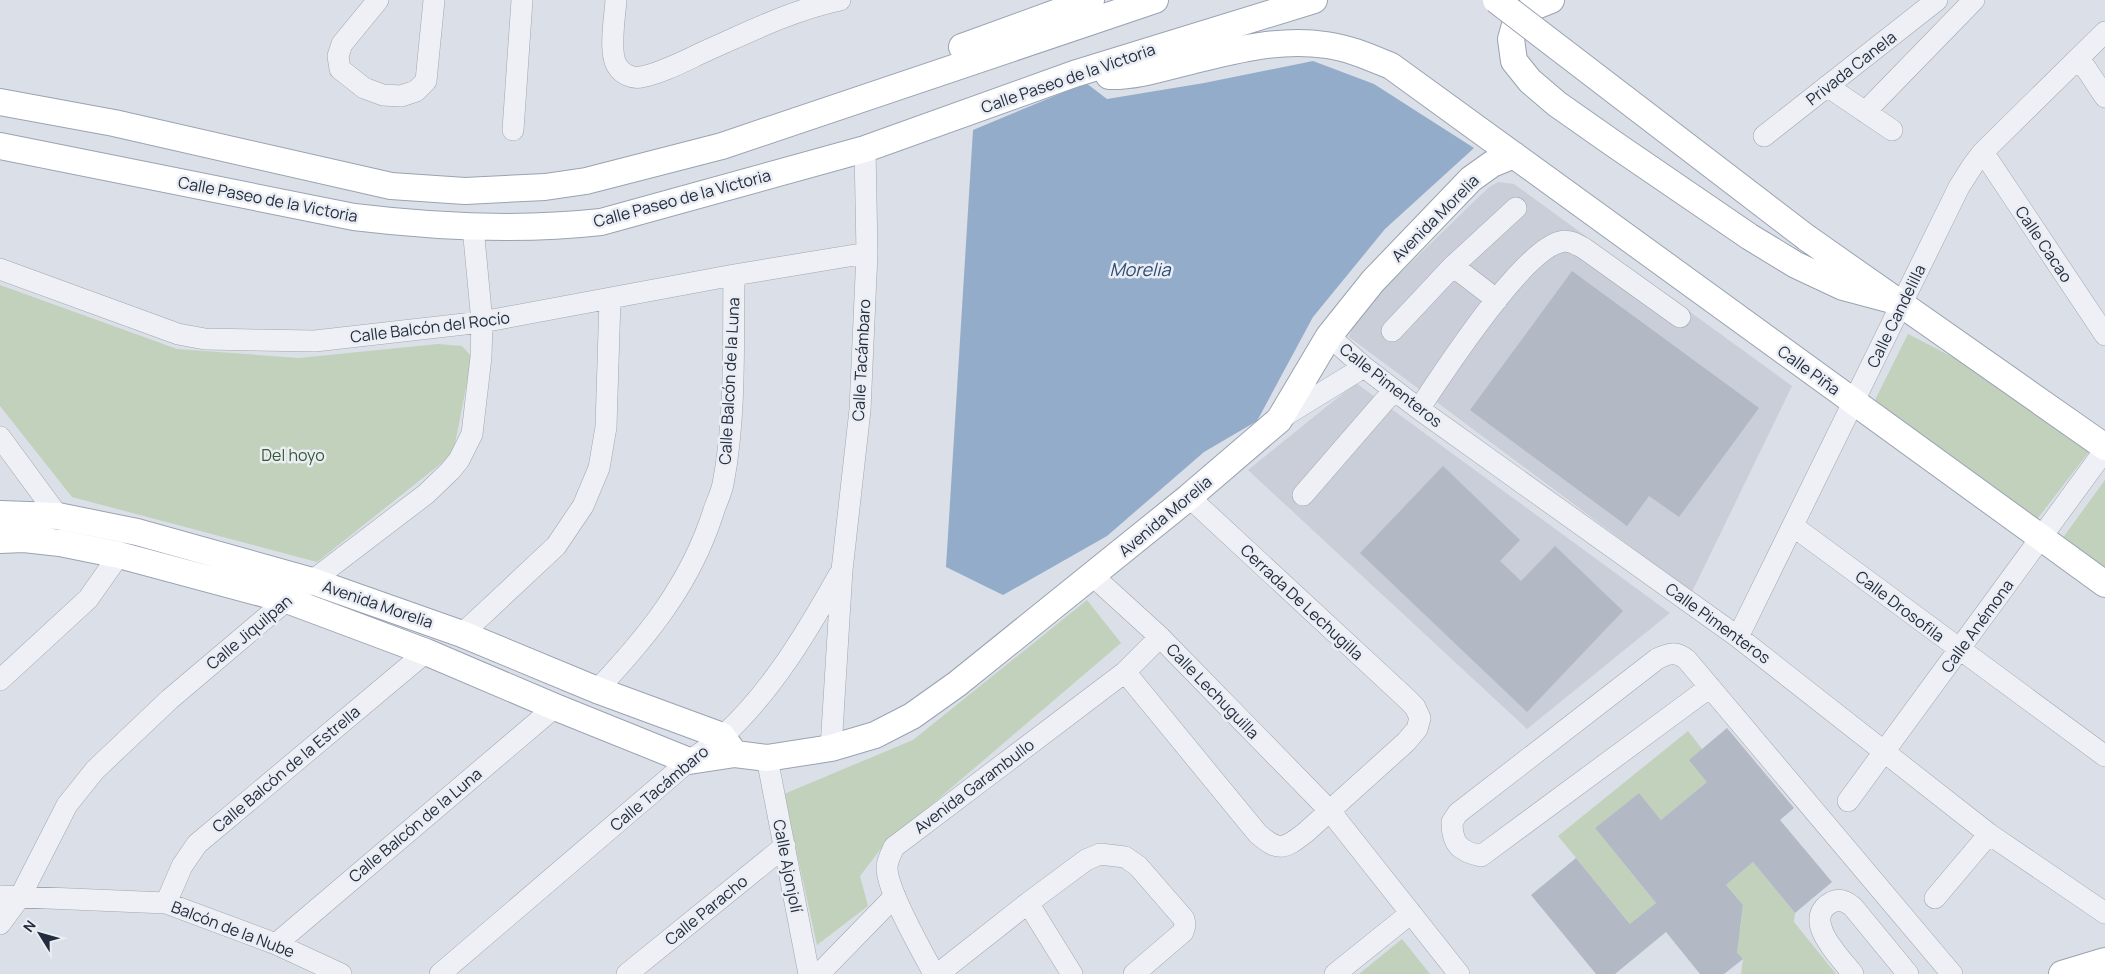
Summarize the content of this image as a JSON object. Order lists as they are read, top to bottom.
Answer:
{
  "streets": {
    "main road": ["Calle Paseo de la Victoria", "Avenida Morelia", "Calle Piña"],
    "street": [
      "Privada Canela",
      "Calle Cacao",
      "Calle Candelilla",
      "Calle Balcón del Rocío",
      "Calle Tacámbaro",
      "Calle Balcón de la Luna",
      "Calle Pimenteros",
      "Cerrada De Lechugilla",
      "Calle Drosofila",
      "Calle Anémona",
      "Calle Jiquilpan",
      "Calle Lechuguilla",
      "Calle Balcón de la Estrella",
      "Avenida Garambullo",
      "Calle Ajonjolí",
      "Calle Paracho",
      "Balcón de la Nube"
    ]
  },
  "crossings": [
    ["Calle Paseo de la Victoria", "Calle Tacámbaro"],
    ["Calle Paseo de la Victoria", "Calle Piña"],
    ["Calle Paseo de la Victoria", "Calle Jiquilpan"],
    ["Avenida Morelia", "Calle Tacámbaro"],
    ["Avenida Morelia", "Calle Piña"],
    ["Avenida Morelia", "Calle Balcón de la Luna"],
    ["Avenida Morelia", "Calle Pimenteros"],
    ["Avenida Morelia", "Cerrada De Lechugilla"],
    ["Avenida Morelia", "Calle Jiquilpan"],
    ["Avenida Morelia", "Calle Lechuguilla"],
    ["Avenida Morelia", "Calle Balcón de la Estrella"],
    ["Avenida Morelia", "Calle Ajonjolí"],
    ["Calle Cacao", "Calle Candelilla"],
    ["Calle Candelilla", "Calle Piña"],
    ["Calle Candelilla", "Calle Pimenteros"],
    ["Calle Candelilla", "Calle Drosofila"],
    ["Calle Balcón del Rocío", "Calle Tacámbaro"],
    ["Calle Balcón del Rocío", "Calle Balcón de la Luna"],
    ["Calle Balcón del Rocío", "Calle Jiquilpan"],
    ["Calle Piña", "Calle Anémona"],
    ["Calle Balcón de la Luna", "Balcón de la Nube"],
    ["Calle Pimenteros", "Calle Anémona"],
    ["Cerrada De Lechugilla", "Calle Lechuguilla"],
    ["Calle Drosofila", "Calle Anémona"],
    ["Calle Jiquilpan", "Balcón de la Nube"],
    ["Calle Lechuguilla", "Avenida Garambullo"],
    ["Calle Balcón de la Estrella", "Balcón de la Nube"],
    ["Calle Ajonjolí", "Calle Paracho"]
  ],
  "water": ["Morelia"],
  "parks": ["Del hoyo"],
  "north": "top left"
}
